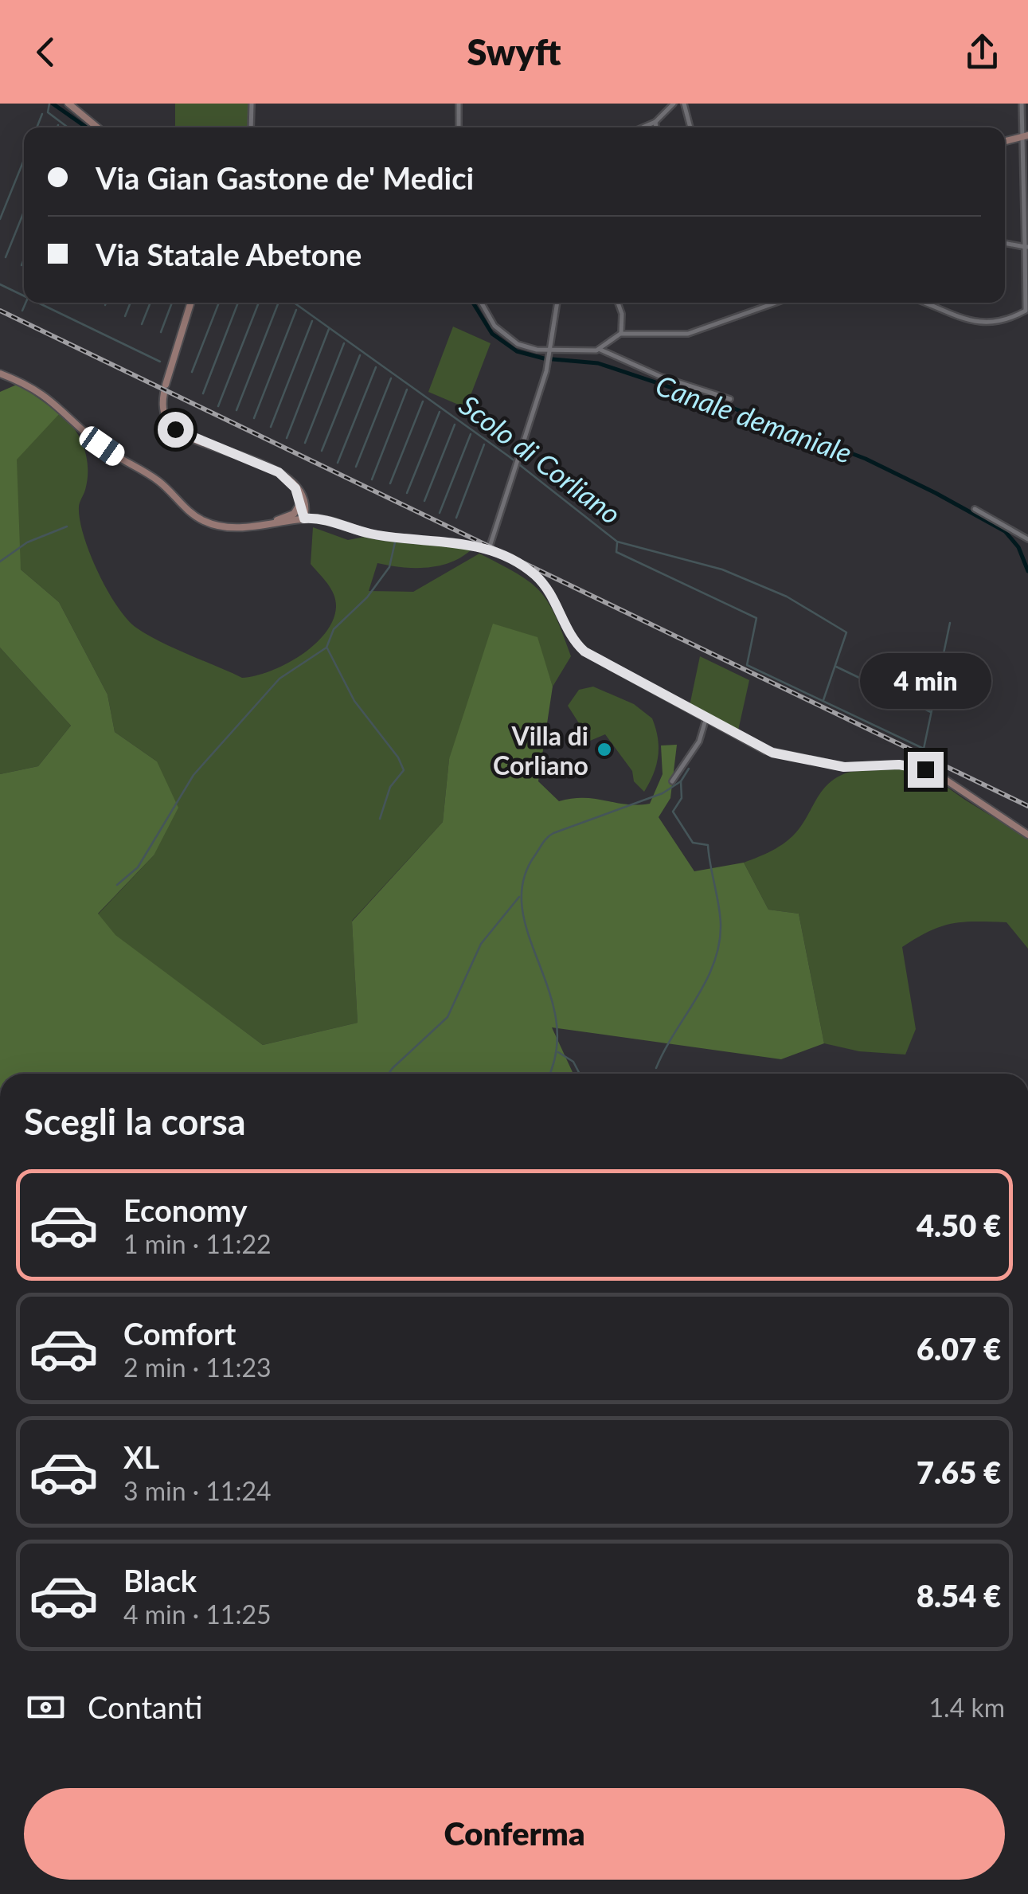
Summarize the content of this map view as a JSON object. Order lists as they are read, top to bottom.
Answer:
{
  "water": ["Canale demaniale", "Scolo di Corliano"],
  "places": ["Villa di Corliano"],
  "page": {
    "header": "Swyft",
    "banner": ["Via Gian Gastone de' Medici", "Via Statale Abetone"],
    "bubble": "4 min",
    "heading": "Scegli la corsa",
    "list": [
      {
        "name": "Economy",
        "note": "1 min · 11:22",
        "value": "4.50 €"
      },
      {
        "name": "Comfort",
        "note": "2 min · 11:23",
        "value": "6.07 €"
      },
      {
        "name": "XL",
        "note": "3 min · 11:24",
        "value": "7.65 €"
      },
      {
        "name": "Black",
        "note": "4 min · 11:25",
        "value": "8.54 €"
      }
    ],
    "pay": ["Contanti", "1.4 km"],
    "buttons": "Conferma"
  }
}
